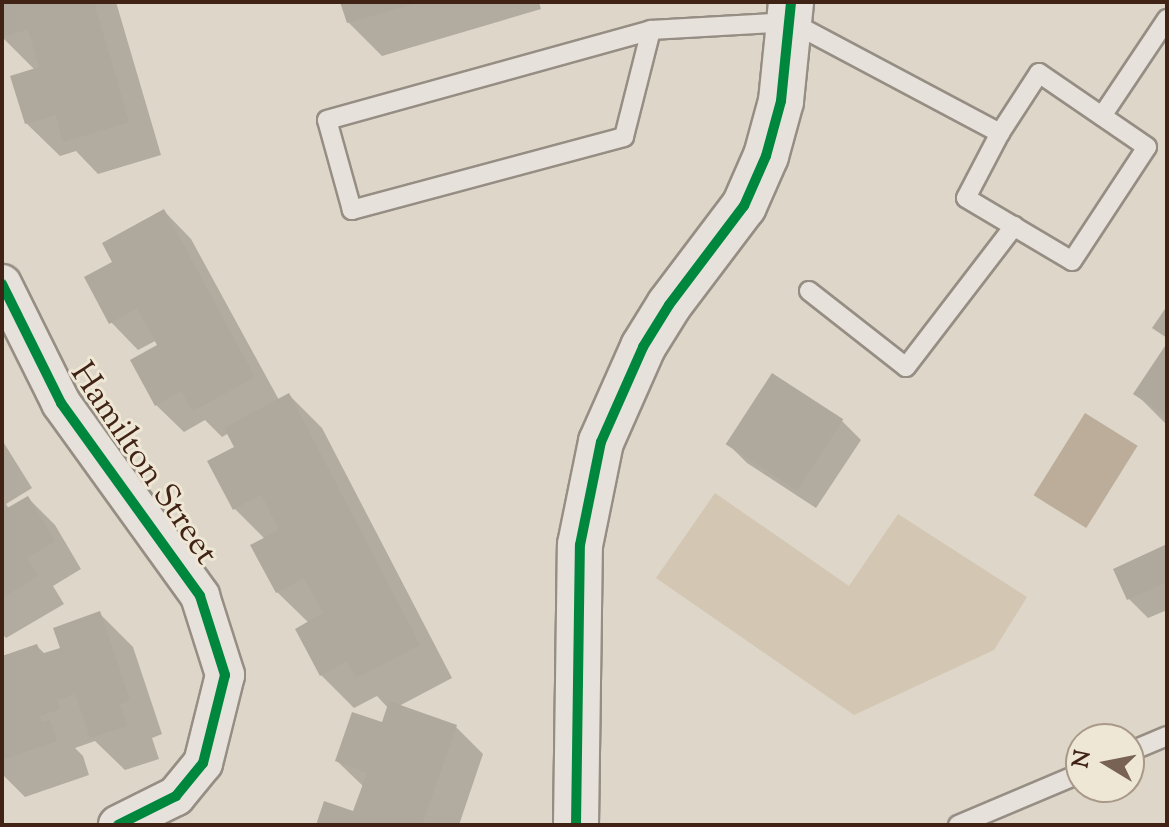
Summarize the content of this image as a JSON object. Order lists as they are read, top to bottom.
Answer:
{
  "streets": {
    "street": ["Hamilton Street"]
  },
  "north": "left"
}
